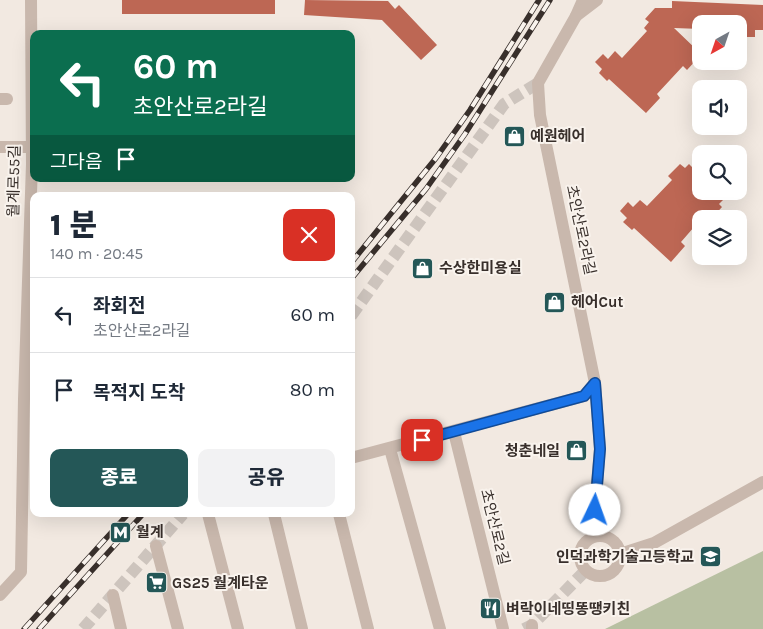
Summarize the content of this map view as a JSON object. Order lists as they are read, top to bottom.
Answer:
{
  "streets": {
    "street": ["월계로55길", "초안산로2라길", "초안산로2길"]
  },
  "places": {
    "shop": [
      "예원헤어",
      "수상한미용실",
      "헤어Cut",
      "청춘네일"
    ],
    "metro station": ["월계"],
    "school or university": ["인덕과학기술고등학교"],
    "supermarket": ["GS25 월계타운"],
    "restaurant": ["벼락이네띵똥땡키친"]
  },
  "north": "bottom left",
  "page": {
    "turn": ["60 m", "초안산로2라길"],
    "then": "그다음",
    "heading": ["1 분", "140 m · 20:45"],
    "list": [
      {
        "name": "좌회전",
        "note": "초안산로2라길",
        "value": "60 m"
      },
      {
        "name": "목적지 도착",
        "value": "80 m"
      }
    ],
    "buttons": ["종료", "공유"]
  }
}
